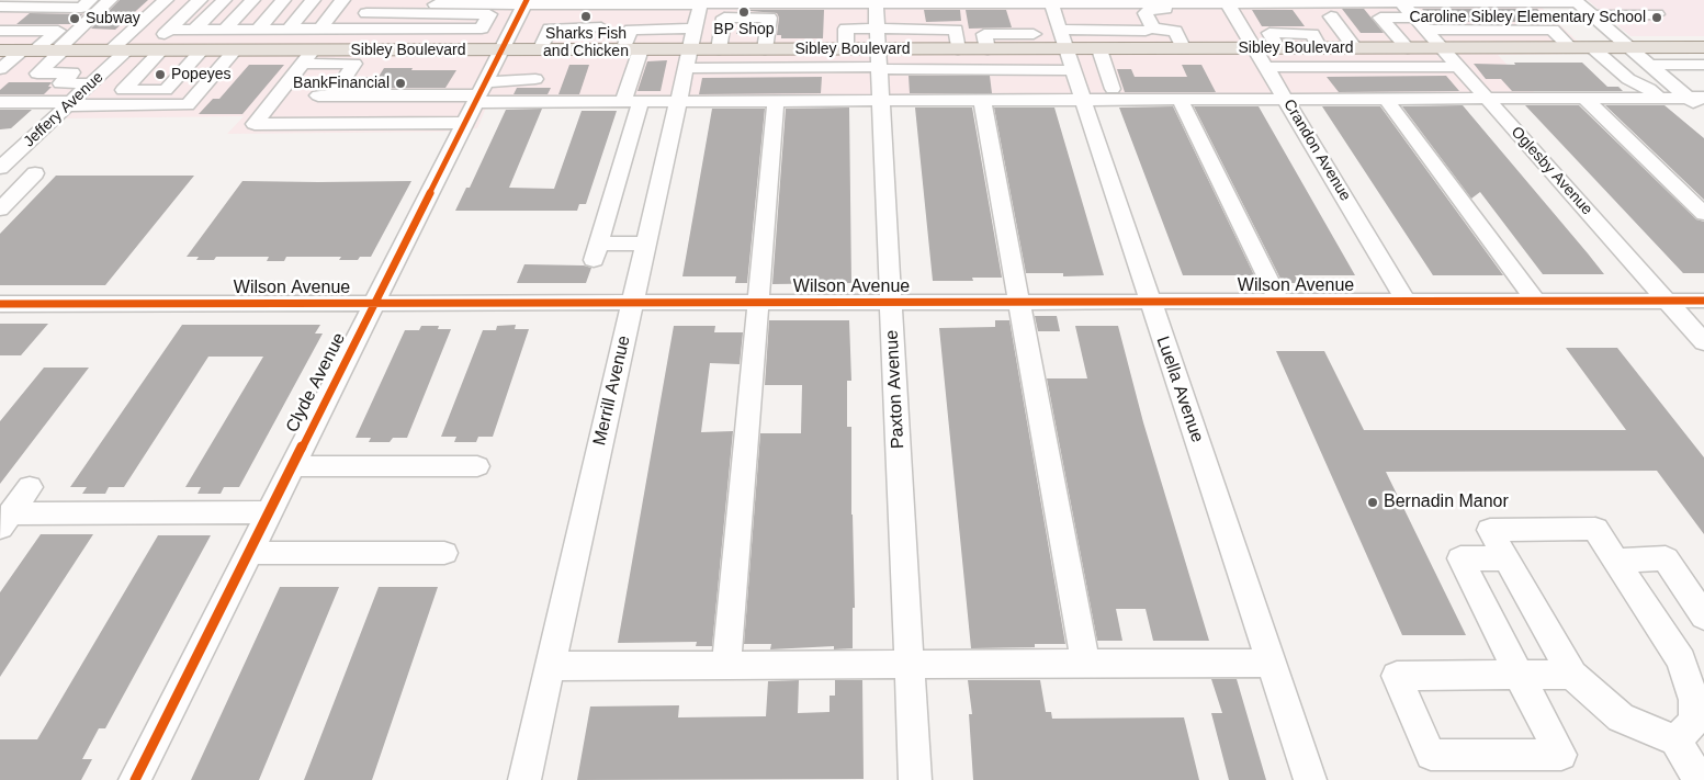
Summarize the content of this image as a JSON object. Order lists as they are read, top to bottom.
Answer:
{
  "streets": {
    "main road": ["Sibley Boulevard"],
    "street": [
      "Jeffery Avenue",
      "Crandon Avenue",
      "Oglesby Avenue",
      "Wilson Avenue",
      "Clyde Avenue",
      "Paxton Avenue",
      "Luella Avenue",
      "Merrill Avenue"
    ]
  },
  "crossings": [
    ["Sibley Boulevard", "Jeffery Avenue"],
    ["Sibley Boulevard", "Crandon Avenue"],
    ["Sibley Boulevard", "Oglesby Avenue"],
    ["Sibley Boulevard", "Clyde Avenue"],
    ["Sibley Boulevard", "Paxton Avenue"],
    ["Sibley Boulevard", "Luella Avenue"],
    ["Sibley Boulevard", "Merrill Avenue"],
    ["Crandon Avenue", "Wilson Avenue"],
    ["Oglesby Avenue", "Wilson Avenue"],
    ["Wilson Avenue", "Clyde Avenue"],
    ["Wilson Avenue", "Paxton Avenue"],
    ["Wilson Avenue", "Luella Avenue"],
    ["Wilson Avenue", "Merrill Avenue"]
  ],
  "places": [
    "BP Shop",
    "Sharks Fish and Chicken",
    "Caroline Sibley Elementary School",
    "Subway",
    "Popeyes",
    "BankFinancial",
    "Bernadin Manor"
  ]
}
